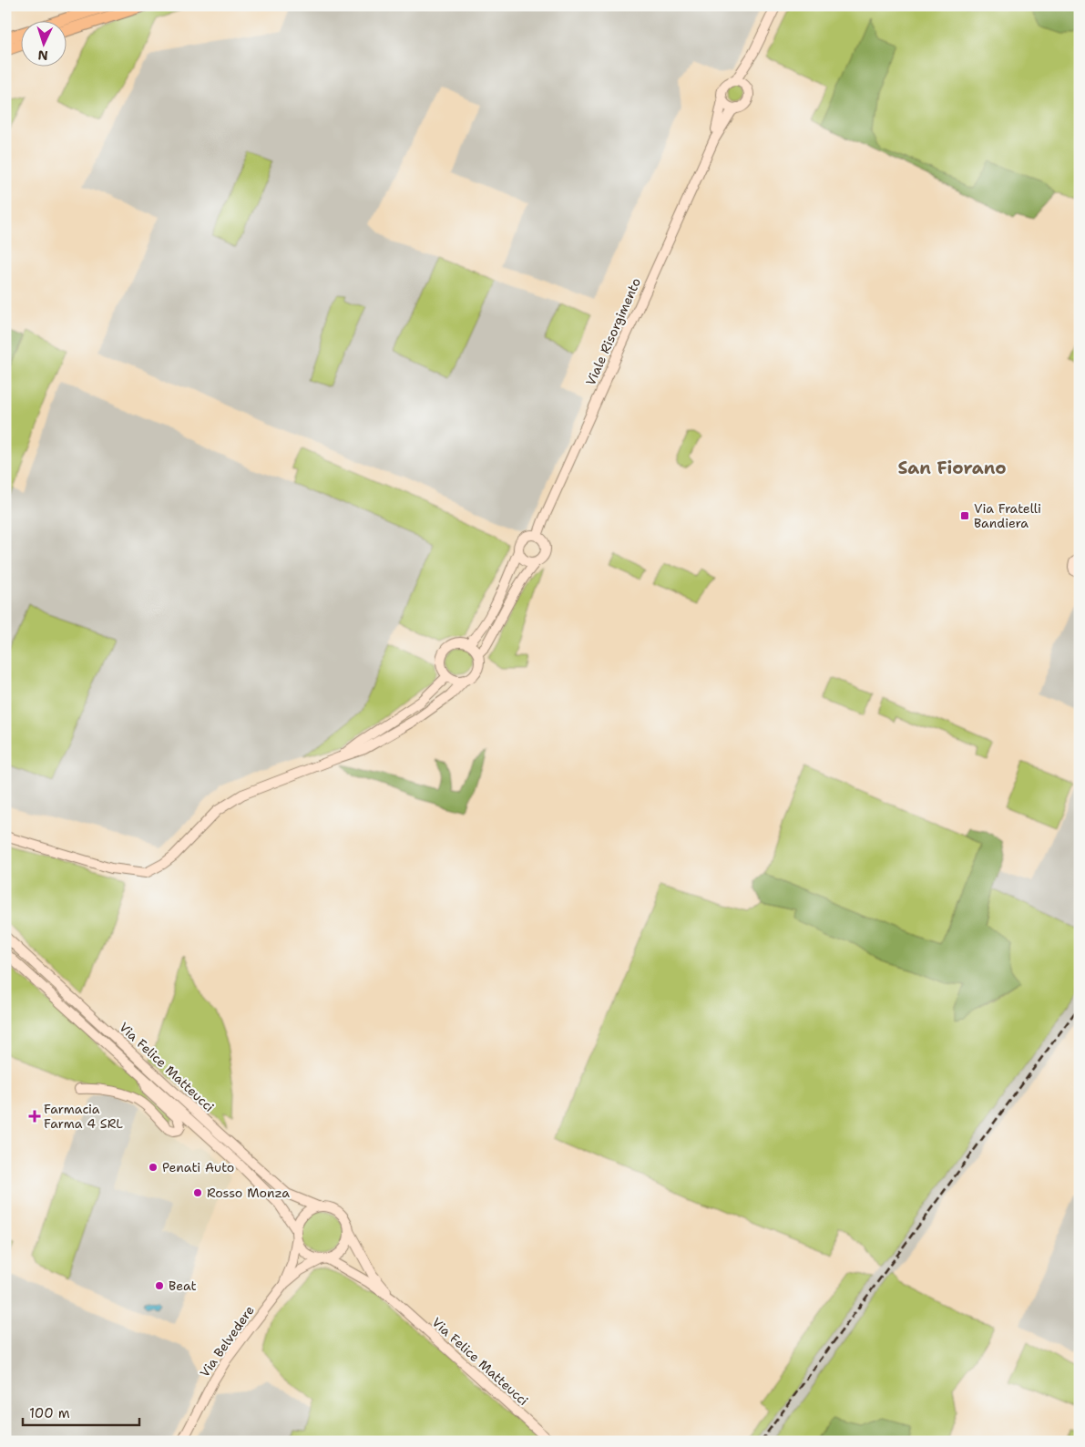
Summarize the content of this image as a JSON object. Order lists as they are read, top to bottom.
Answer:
{
  "streets": {
    "street": ["Viale Risorgimento", "Via Felice Matteucci", "Via Belvedere"]
  },
  "crossings": [
    ["Via Felice Matteucci", "Via Belvedere"]
  ],
  "districts": ["San Fiorano"],
  "places": {
    "transit": ["Via Fratelli Bandiera"],
    "health": ["Farmacia Farma 4 SRL"],
    "other": ["Penati Auto", "Rosso Monza", "Beat"]
  },
  "scale_bar": "100 m",
  "north": "bottom"
}
